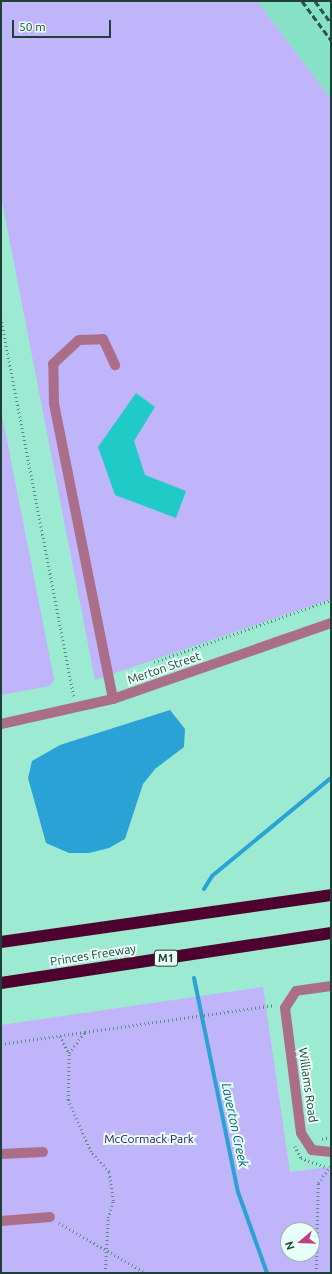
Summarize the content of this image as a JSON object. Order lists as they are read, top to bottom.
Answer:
{
  "streets": {
    "highway": ["Princes Freeway", "M1"],
    "street": ["Merton Street", "Williams Road"]
  },
  "water": ["Laverton Creek"],
  "parks": ["McCormack Park"],
  "scale_bar": "50 m",
  "north": "left"
}
